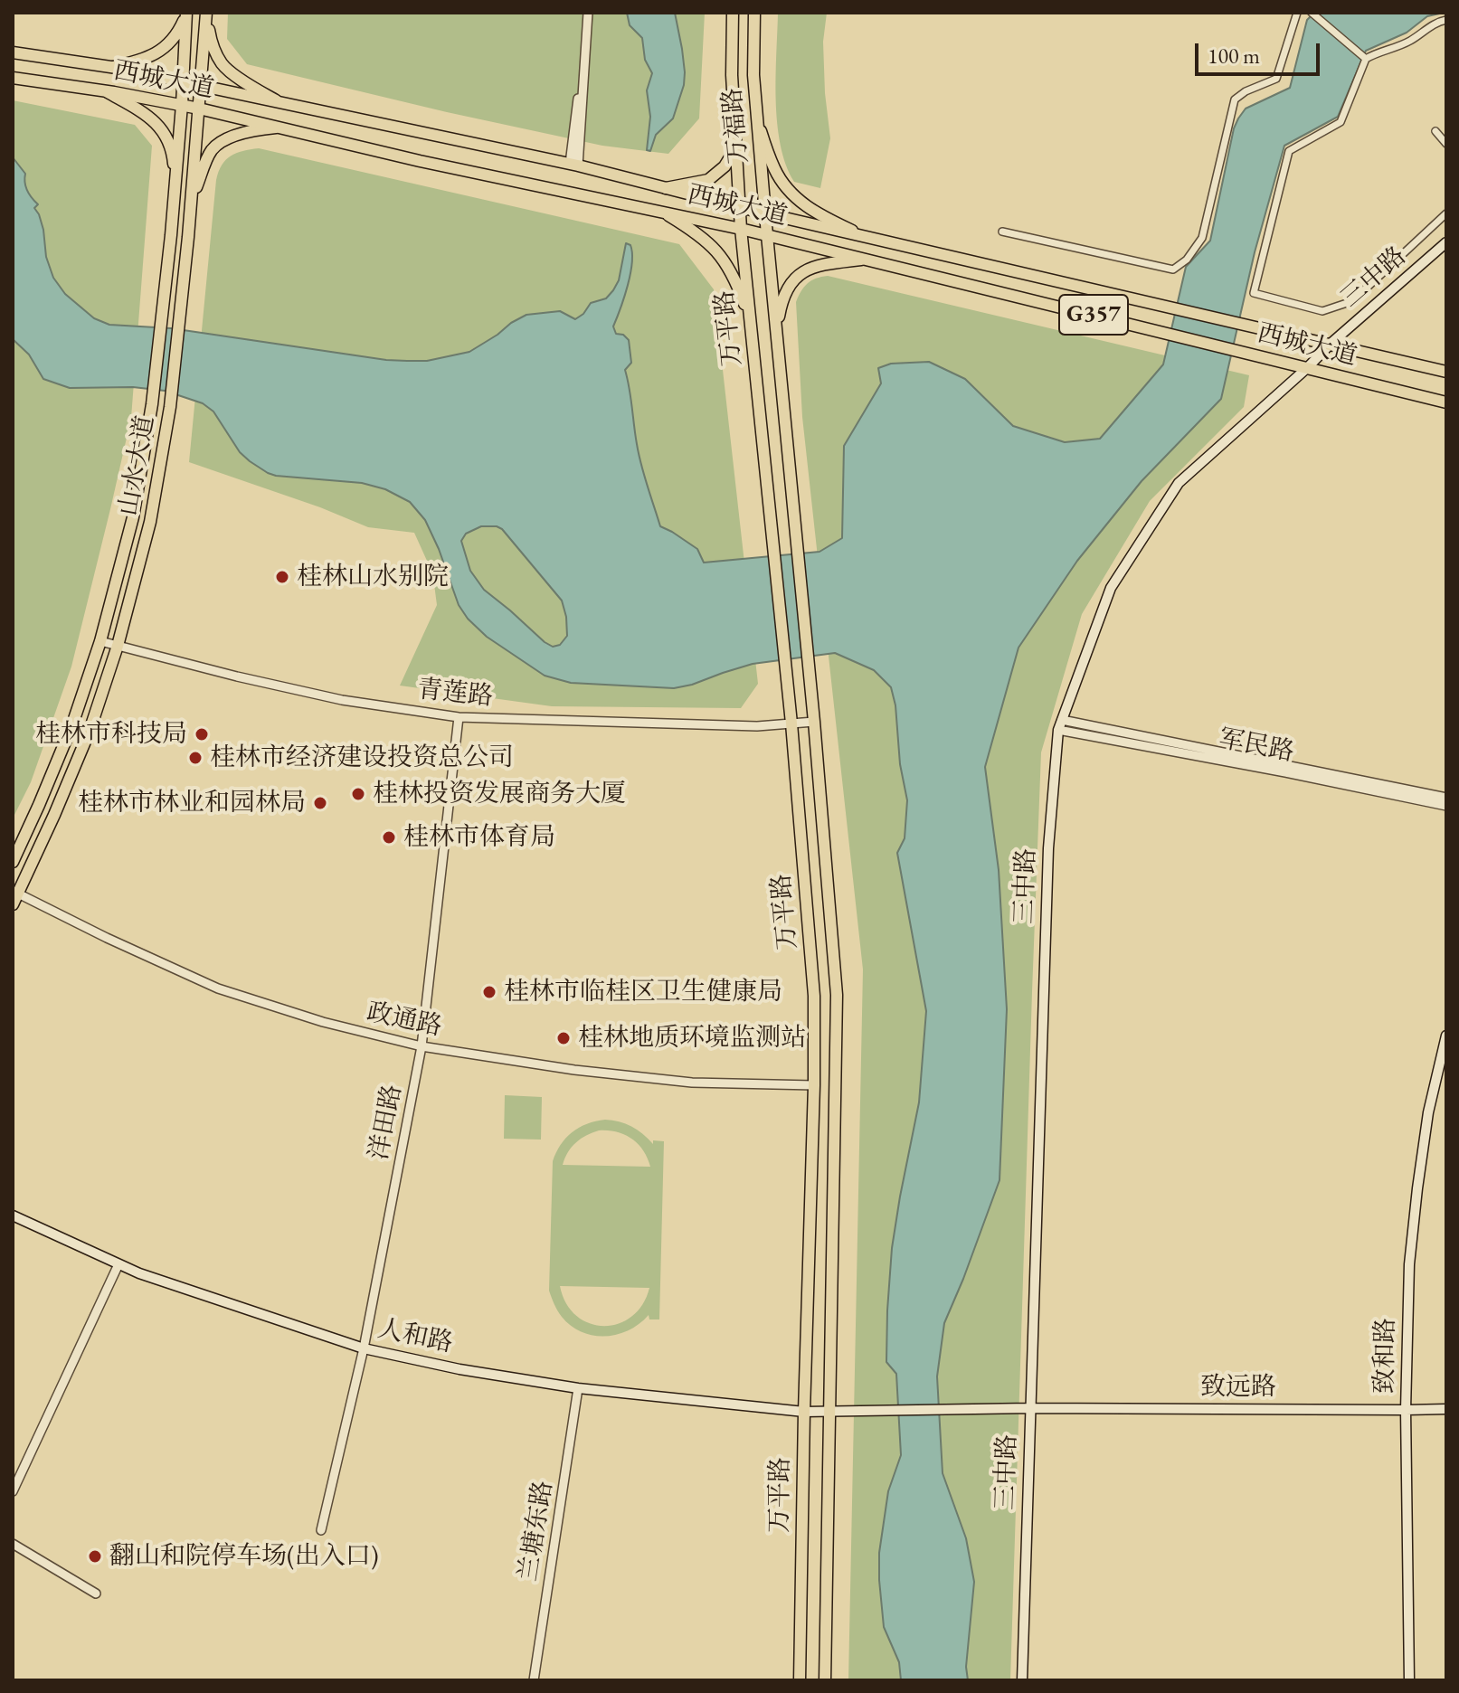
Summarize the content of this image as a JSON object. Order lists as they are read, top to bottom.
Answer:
{
  "streets": {
    "main road": [
      "西城大道",
      "万福路",
      "三中路",
      "G357",
      "万平路",
      "山水大道",
      "人和路",
      "致和路",
      "致远路"
    ],
    "street": [
      "青莲路",
      "军民路",
      "政通路",
      "洋田路",
      "兰塘东路"
    ]
  },
  "crossings": [
    ["西城大道", "万福路"],
    ["西城大道", "三中路"],
    ["西城大道", "万平路"],
    ["西城大道", "山水大道"],
    ["万福路", "万平路"],
    ["三中路", "军民路"],
    ["三中路", "致远路"],
    ["万平路", "青莲路"],
    ["万平路", "政通路"],
    ["万平路", "人和路"],
    ["万平路", "致远路"],
    ["山水大道", "青莲路"],
    ["山水大道", "政通路"],
    ["青莲路", "洋田路"],
    ["政通路", "洋田路"],
    ["洋田路", "人和路"],
    ["人和路", "致远路"],
    ["人和路", "兰塘东路"],
    ["致和路", "致远路"]
  ],
  "places": [
    "桂林山水别院",
    "桂林市科技局",
    "桂林市经济建设投资总公司",
    "桂林投资发展商务大厦",
    "桂林市林业和园林局",
    "桂林市体育局",
    "桂林市临桂区卫生健康局",
    "桂林地质环境监测站",
    "翻山和院停车场(出入口)"
  ],
  "scale_bar": "100 m"
}
